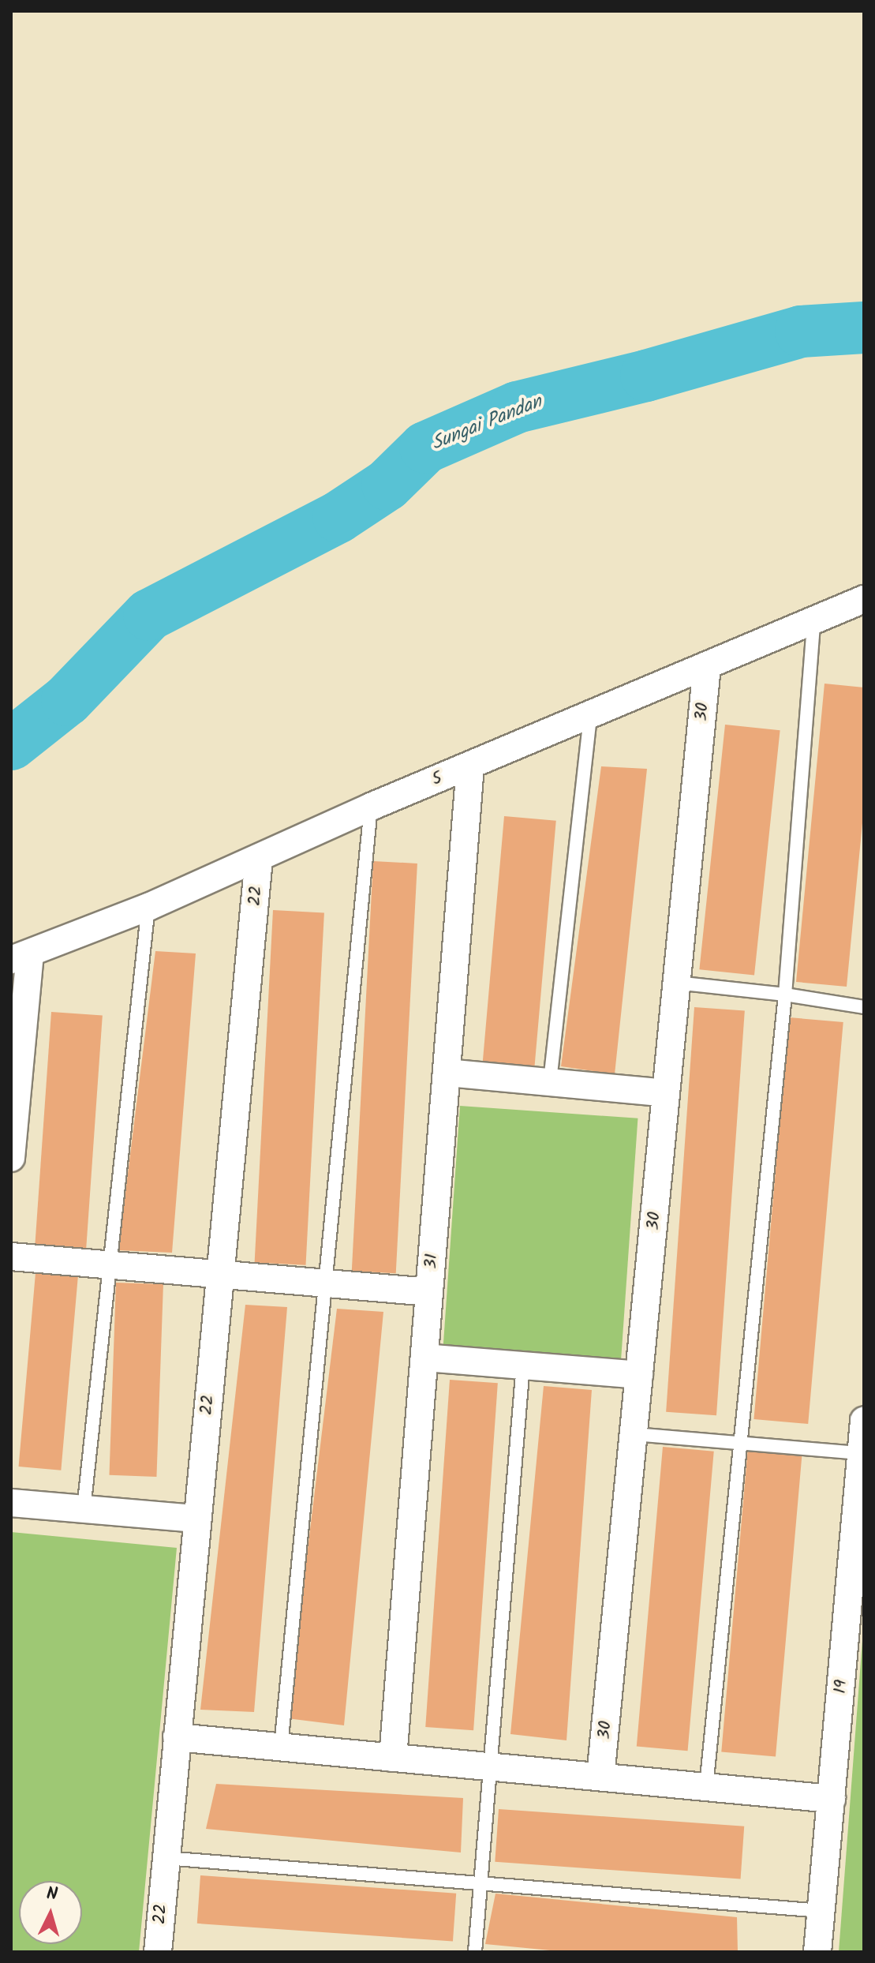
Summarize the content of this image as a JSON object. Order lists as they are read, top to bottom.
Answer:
{
  "streets": {
    "street": [
      "30",
      "5",
      "22",
      "31",
      "19"
    ]
  },
  "crossings": [
    ["30", "5"],
    ["5", "22"],
    ["5", "31"]
  ],
  "water": ["Sungai Pandan"],
  "north": "top"
}
